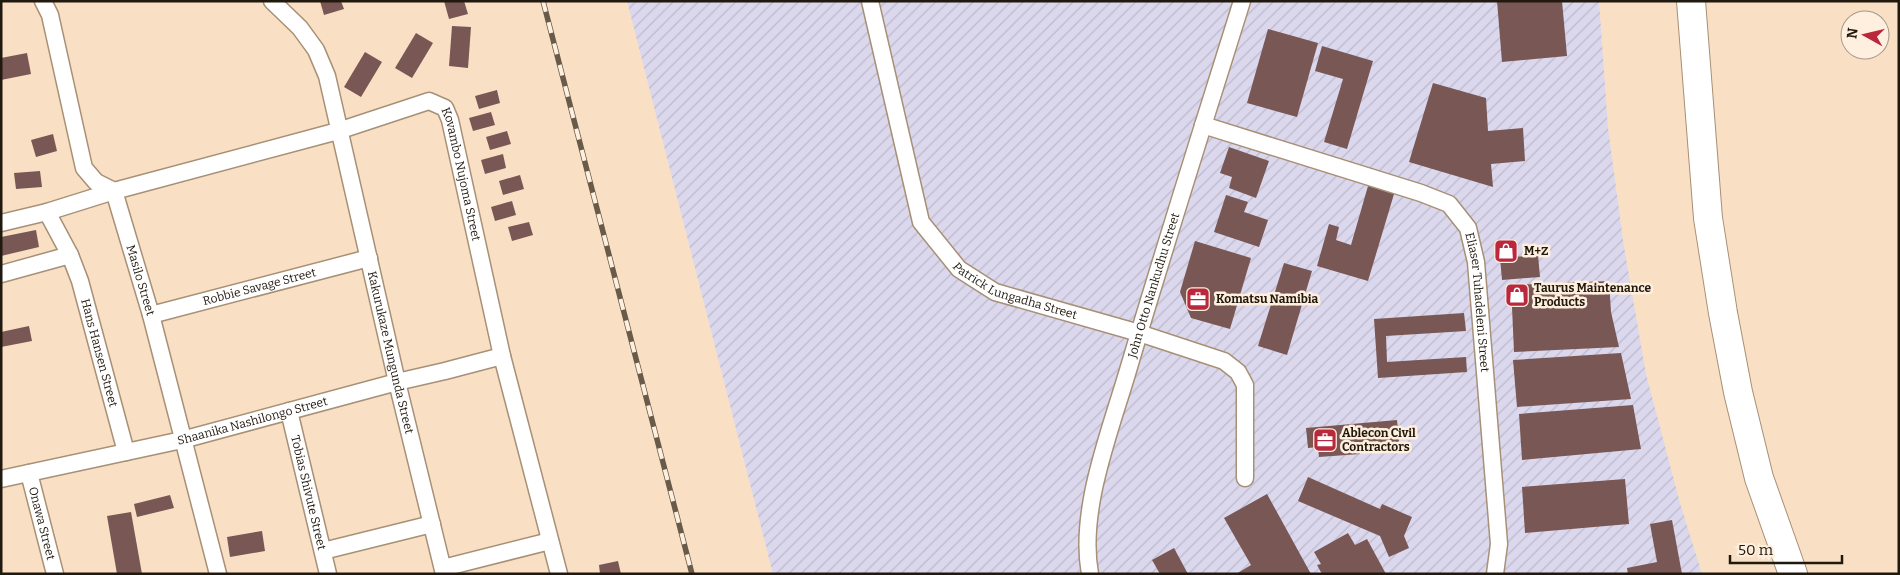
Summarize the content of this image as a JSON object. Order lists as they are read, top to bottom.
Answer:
{
  "streets": {
    "street": [
      "Kovambo Nujoma Street",
      "Masilo Street",
      "John Otto Nankudhu Street",
      "Robbie Savage Street",
      "Patrick Lungadha Street",
      "Eliaser Tuhadeleni Street",
      "Kakurukaze Mungunda Street",
      "Hans Hansen Street",
      "Shaanika Nashilongo Street",
      "Tobias Shivute Street",
      "Onawa Street"
    ]
  },
  "crossings": [
    ["Kovambo Nujoma Street", "Masilo Street"],
    ["Kovambo Nujoma Street", "Kakurukaze Mungunda Street"],
    ["Kovambo Nujoma Street", "Hans Hansen Street"],
    ["Kovambo Nujoma Street", "Shaanika Nashilongo Street"],
    ["Masilo Street", "Robbie Savage Street"],
    ["Masilo Street", "Shaanika Nashilongo Street"],
    ["John Otto Nankudhu Street", "Patrick Lungadha Street"],
    ["John Otto Nankudhu Street", "Eliaser Tuhadeleni Street"],
    ["Robbie Savage Street", "Kakurukaze Mungunda Street"],
    ["Kakurukaze Mungunda Street", "Shaanika Nashilongo Street"],
    ["Hans Hansen Street", "Shaanika Nashilongo Street"],
    ["Shaanika Nashilongo Street", "Tobias Shivute Street"],
    ["Shaanika Nashilongo Street", "Onawa Street"]
  ],
  "places": {
    "shop": ["M+Z", "Taurus Maintenance Products"],
    "office": ["Komatsu Namibia", "Ablecon Civil Contractors"]
  },
  "scale_bar": "50 m",
  "north": "left"
}
